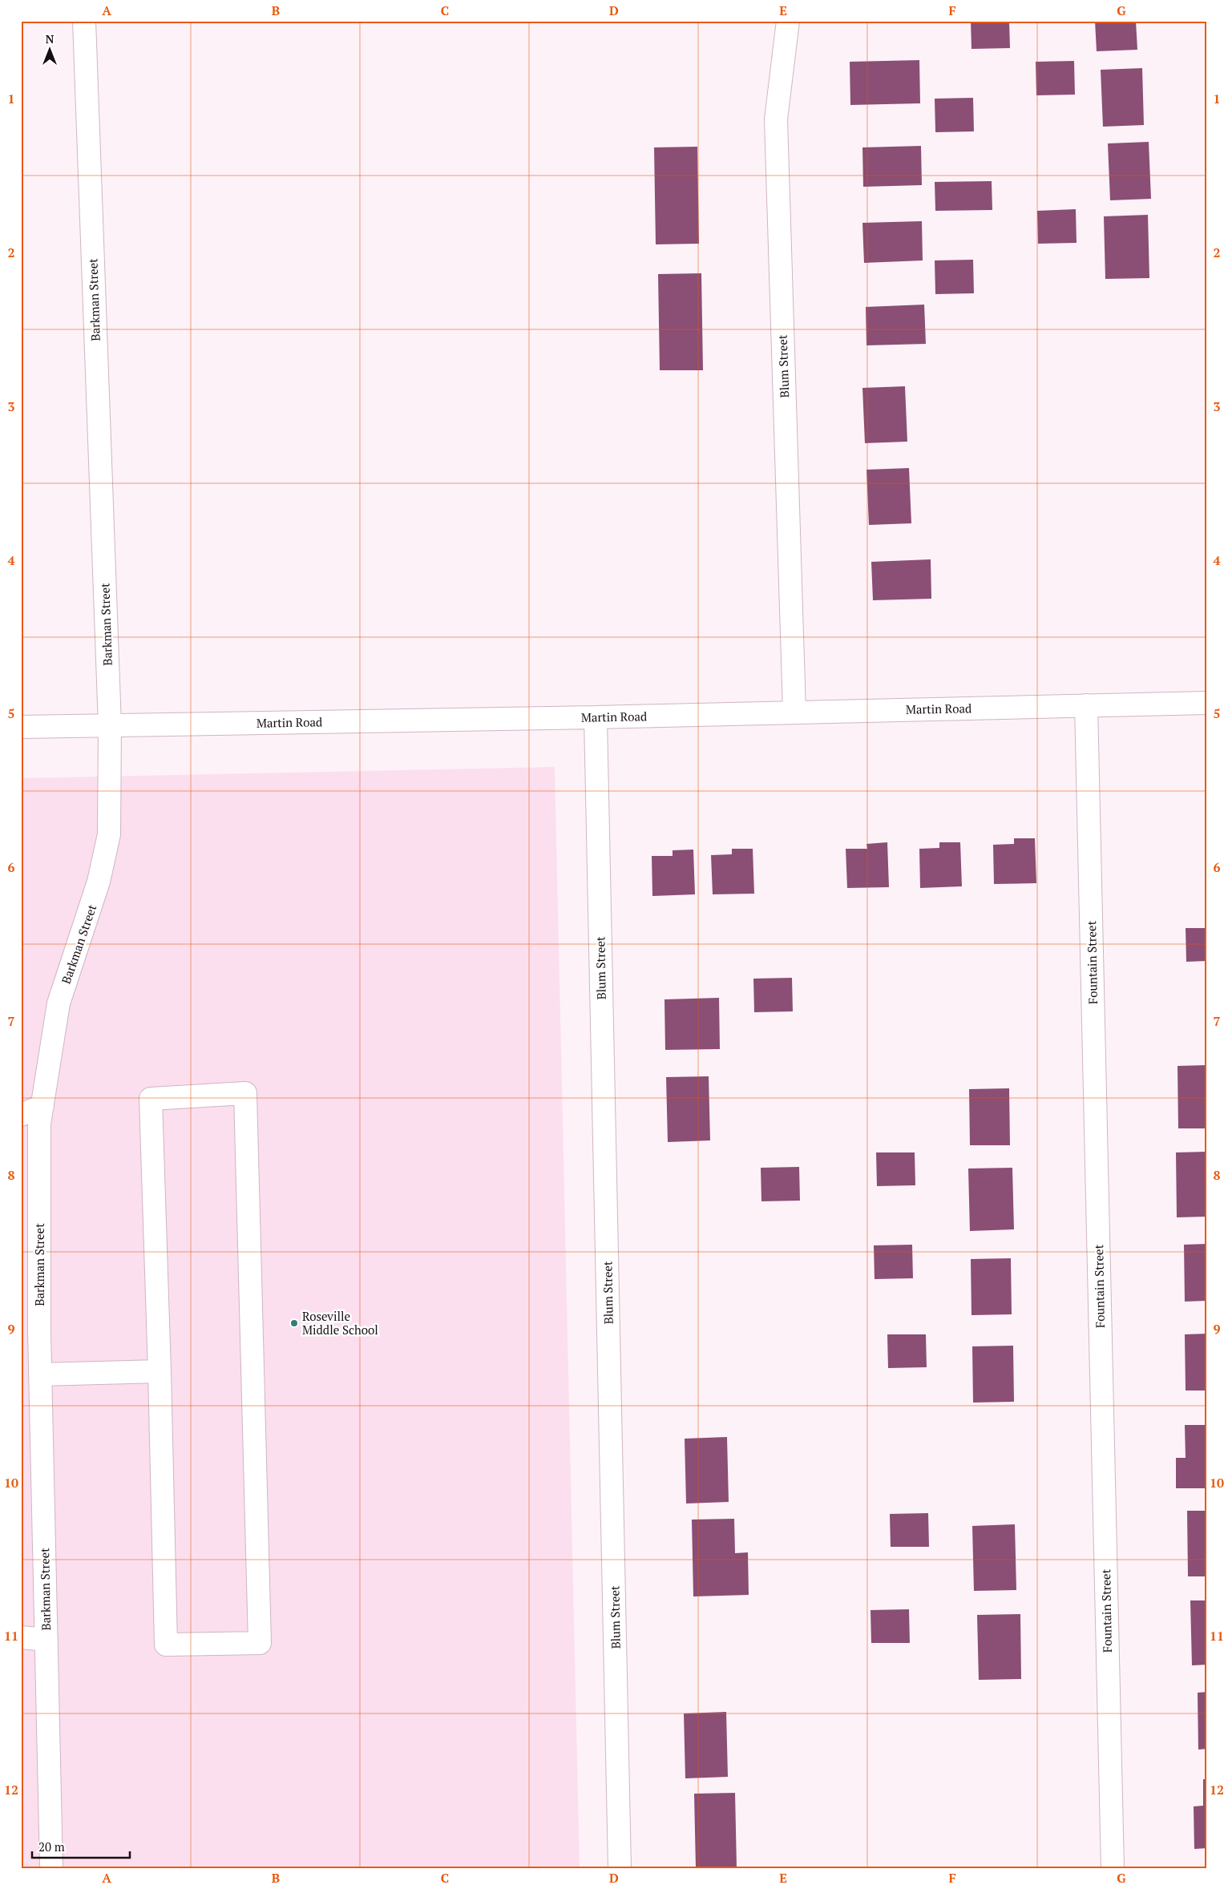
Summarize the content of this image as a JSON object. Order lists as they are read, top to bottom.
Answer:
{
  "streets": {
    "street": [
      "Barkman Street",
      "Blum Street",
      "Martin Road",
      "Fountain Street"
    ]
  },
  "crossings": [
    ["Barkman Street", "Martin Road"],
    ["Blum Street", "Martin Road"],
    ["Martin Road", "Fountain Street"]
  ],
  "places": ["Roseville Middle School"],
  "scale_bar": "20 m",
  "north": "top",
  "grid": {
    "columns": [
      "A",
      "B",
      "C",
      "D",
      "E",
      "F",
      "G"
    ],
    "rows": [
      "1",
      "2",
      "3",
      "4",
      "5",
      "6",
      "7",
      "8",
      "9",
      "10",
      "11",
      "12"
    ]
  }
}
